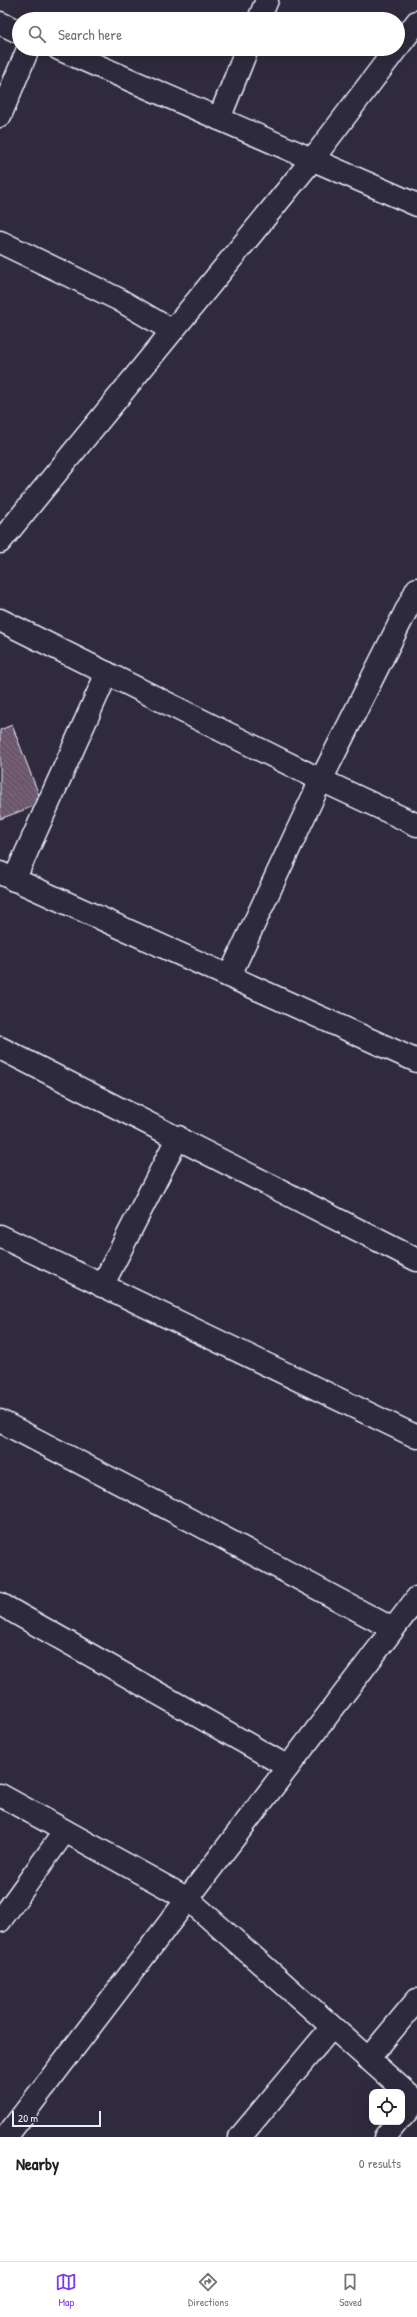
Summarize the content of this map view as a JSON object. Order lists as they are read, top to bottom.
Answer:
{
  "scale_bar": "20 m",
  "page": {
    "search": "Search here",
    "scale": "20 m",
    "heading": ["Nearby", "0 results"],
    "nav": ["Map", "Directions", "Saved"]
  }
}
